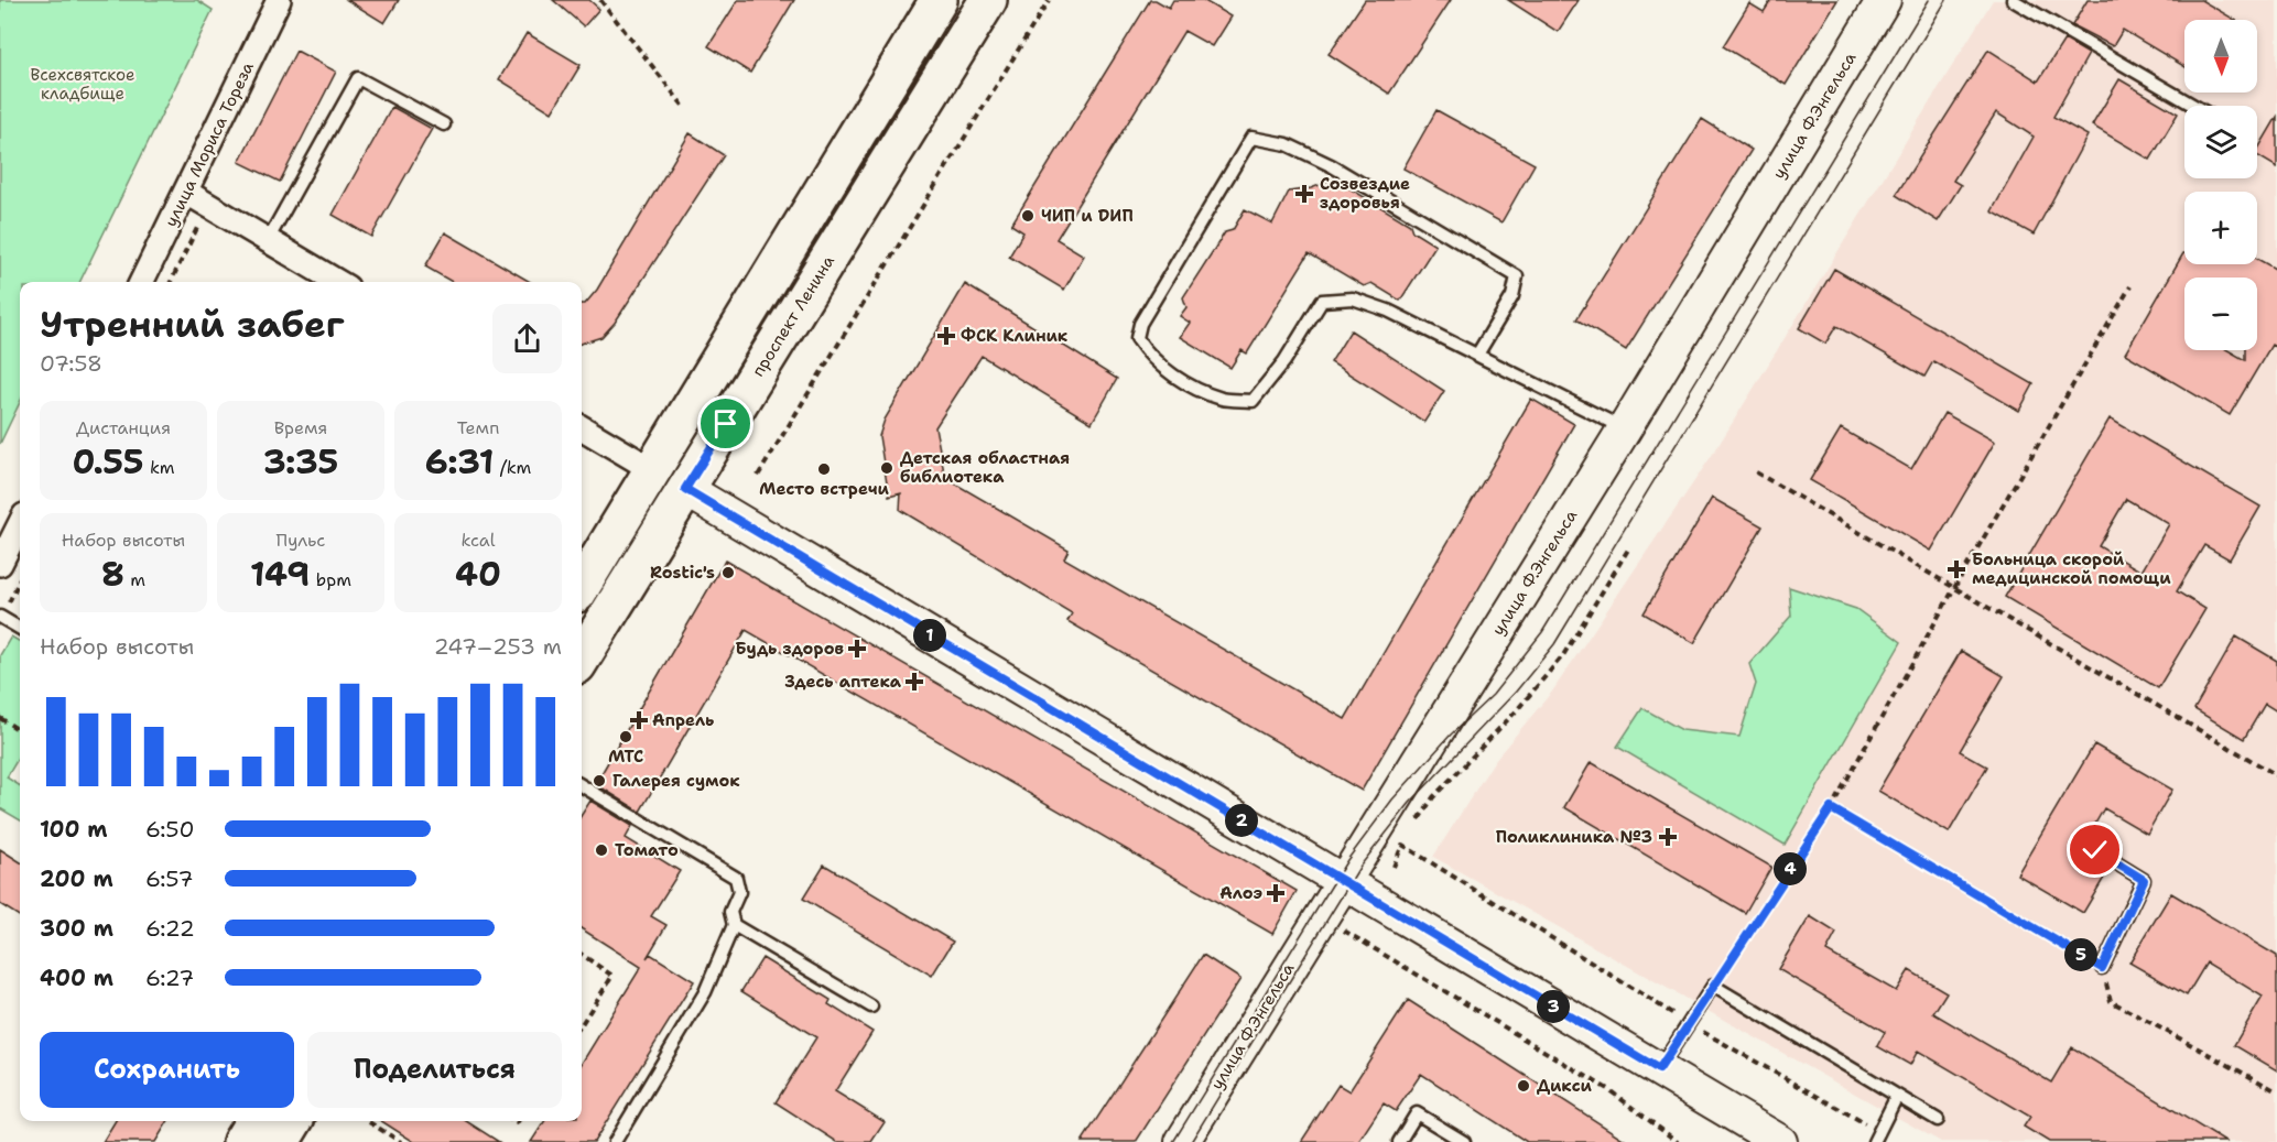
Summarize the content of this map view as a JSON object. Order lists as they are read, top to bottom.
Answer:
{
  "streets": {
    "main road": ["проспект Ленина"],
    "street": ["улица Ф.Энгельса", "улица Мориса Тореза"]
  },
  "parks": ["Всехсвятское кладбище"],
  "places": {
    "health": [
      "Созвездие здоровья",
      "ФСК Клиник",
      "Больница скорой медицинской помощи",
      "Будь здоров",
      "Здесь аптека",
      "Апрель",
      "Поликлиника №3",
      "Алоэ"
    ],
    "other": [
      "ЧИП и DИП",
      "Детская областная библиотека",
      "Место встречи",
      "Rostic's",
      "МТС",
      "Галерея сумок",
      "Томато",
      "Дикси"
    ]
  },
  "north": "bottom",
  "page": {
    "map_buttons": ["+", "−"],
    "heading": ["Утренний забег", "07:58"],
    "stats": [
      ["Дистанция", "0.55 km"],
      ["Время", "3:35"],
      ["Темп", "6:31 /km"],
      ["Набор высоты", "8 m"],
      ["Пульс", "149 bpm"],
      ["kcal", "40"]
    ],
    "pins": [
      "1",
      "2",
      "4",
      "5",
      "3"
    ],
    "chart": ["Набор высоты", "247–253 m"],
    "list": [
      {
        "name": "100 m",
        "note": "6:50"
      },
      {
        "name": "200 m",
        "note": "6:57"
      },
      {
        "name": "300 m",
        "note": "6:22"
      },
      {
        "name": "400 m",
        "note": "6:27"
      }
    ],
    "buttons": ["Сохранить", "Поделиться"]
  }
}
